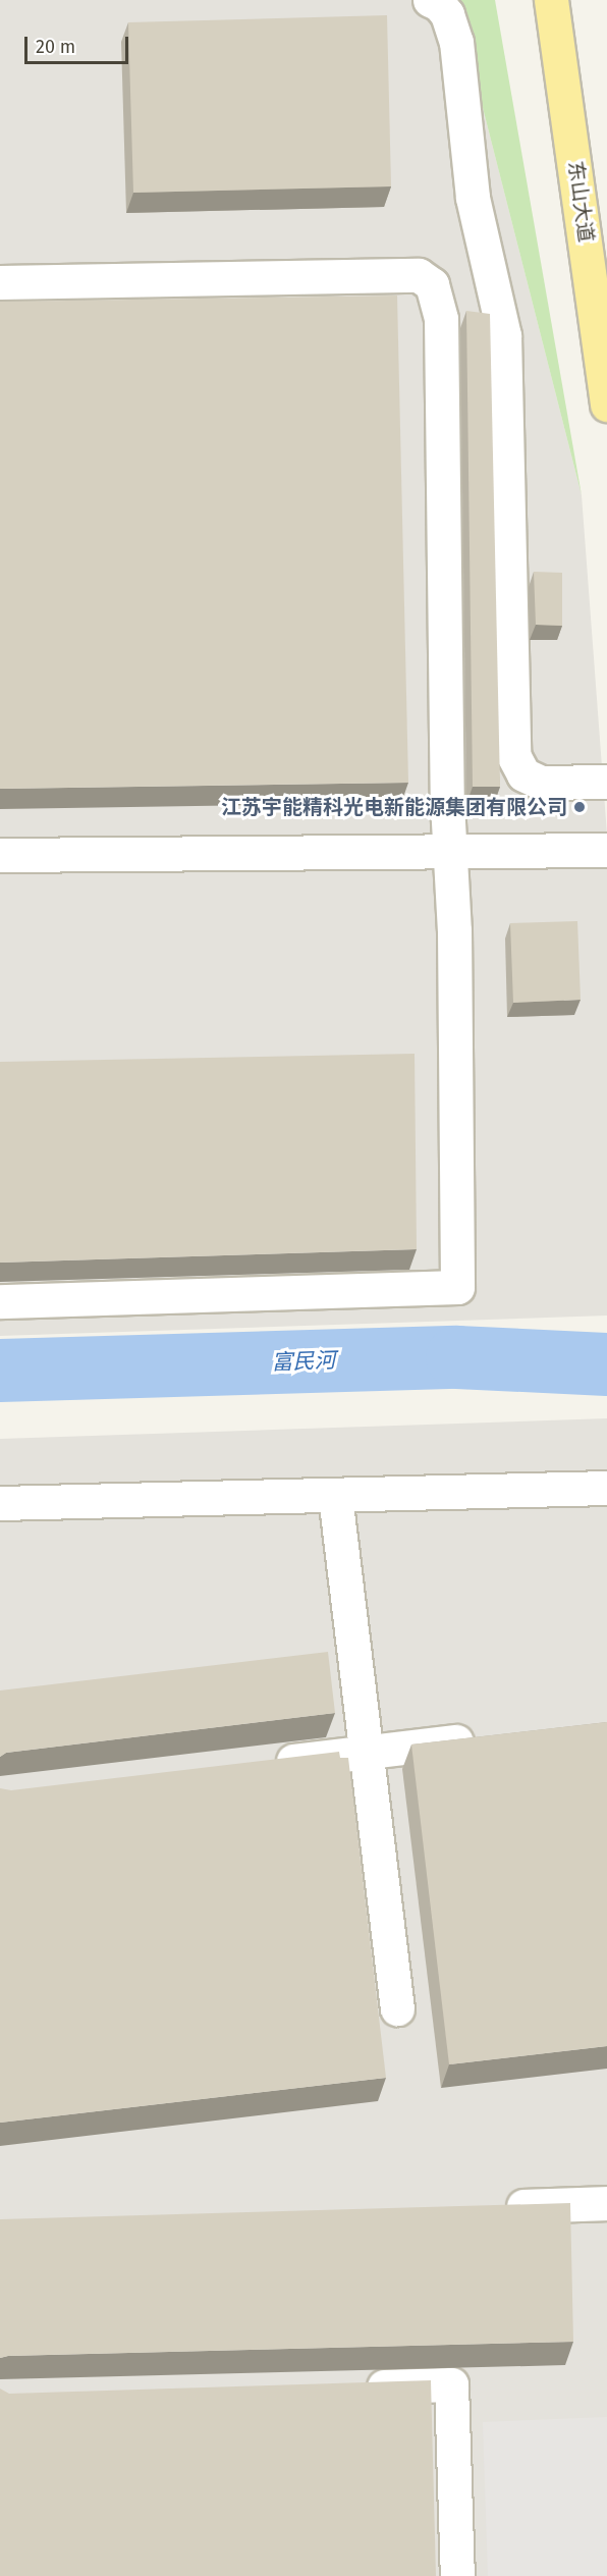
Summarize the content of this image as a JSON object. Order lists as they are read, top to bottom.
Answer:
{
  "streets": {
    "main road": ["东山大道"]
  },
  "water": ["富民河"],
  "places": ["江苏宇能精科光电新能源集团有限公司"],
  "scale_bar": "20 m"
}
